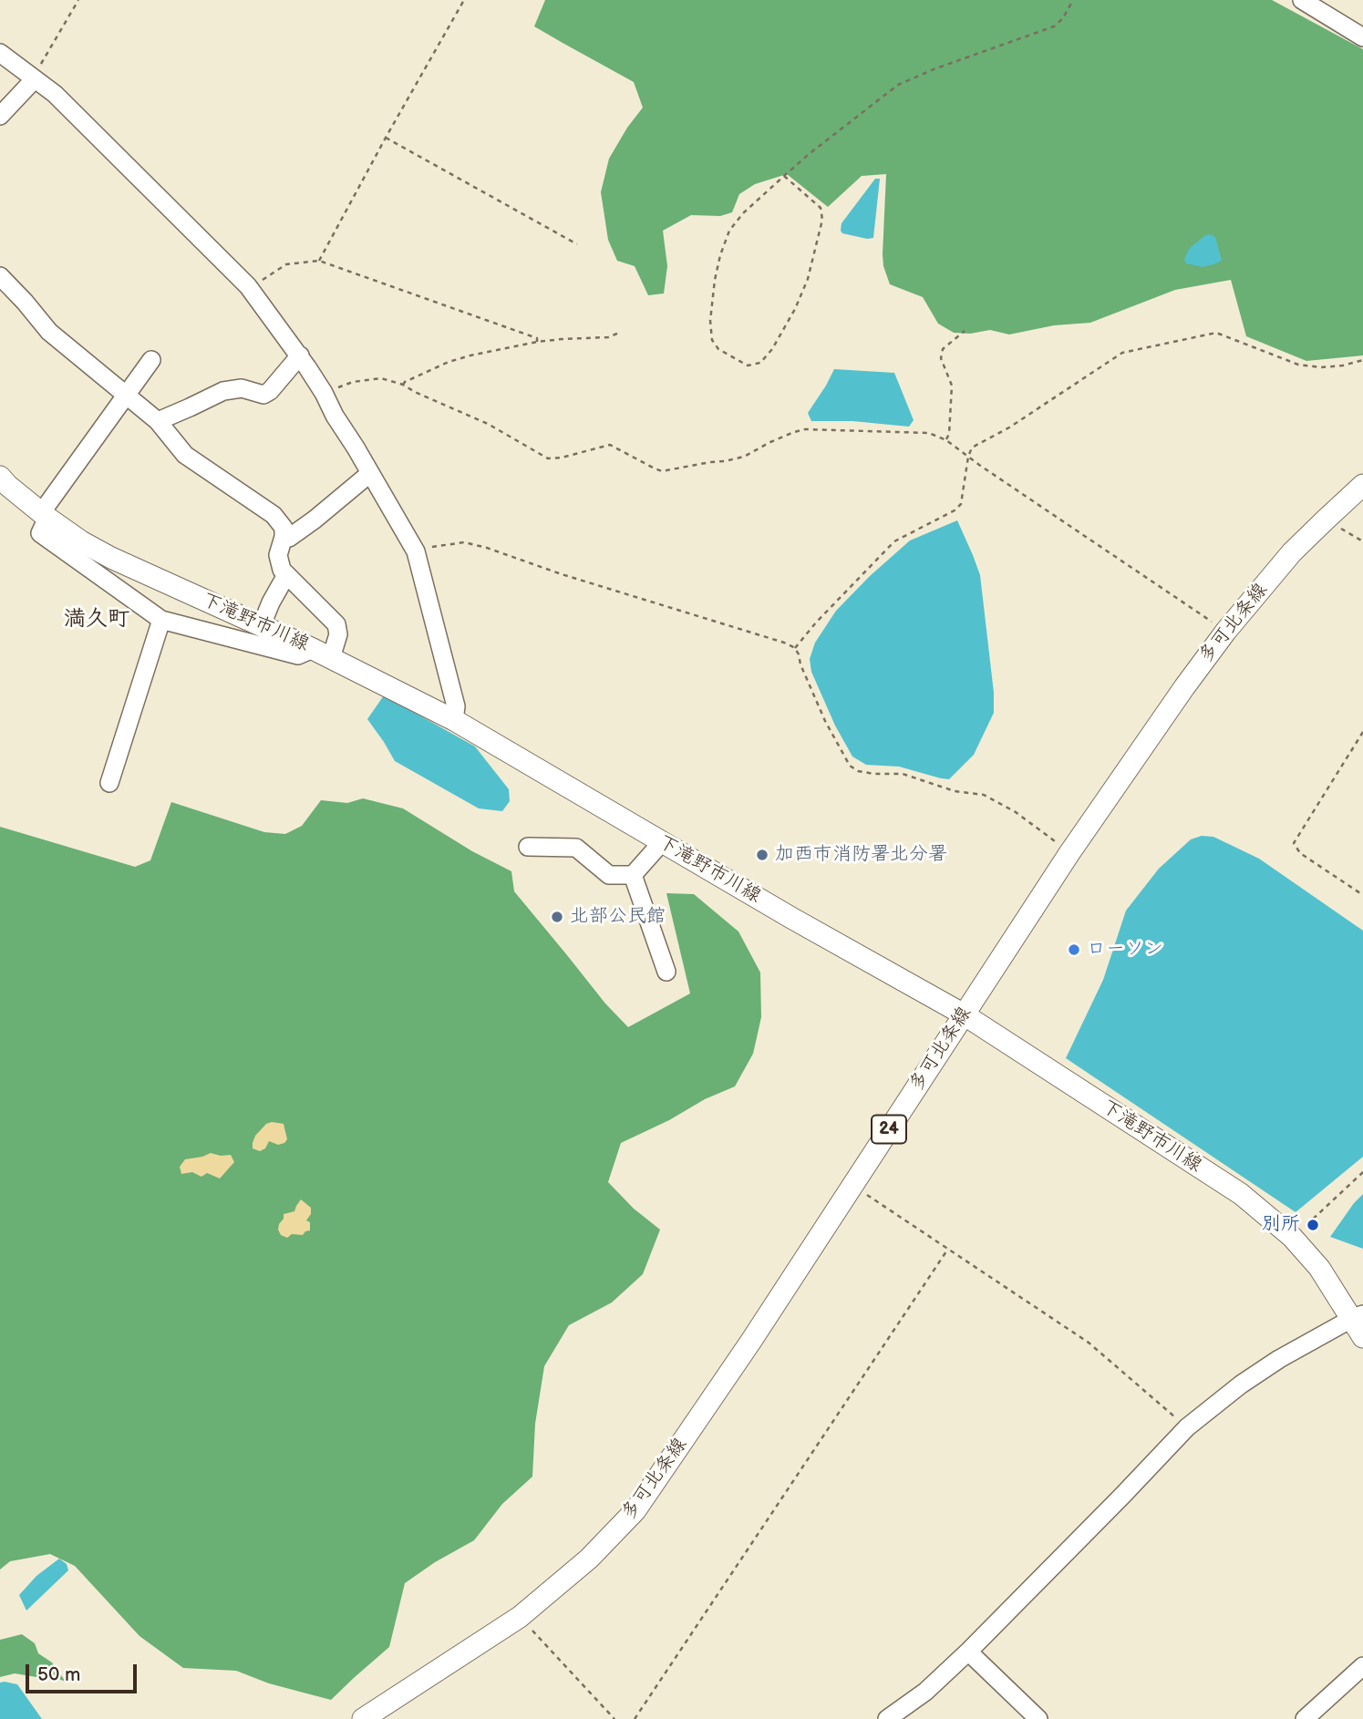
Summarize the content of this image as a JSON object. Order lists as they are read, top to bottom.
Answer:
{
  "streets": {
    "main road": ["下滝野市川線", "多可北条線", "24"]
  },
  "crossings": [
    ["下滝野市川線", "多可北条線"]
  ],
  "districts": ["満久町"],
  "places": [
    "加西市消防署北分署",
    "北部公民館",
    "ローソン",
    "別所"
  ],
  "scale_bar": "50 m"
}
